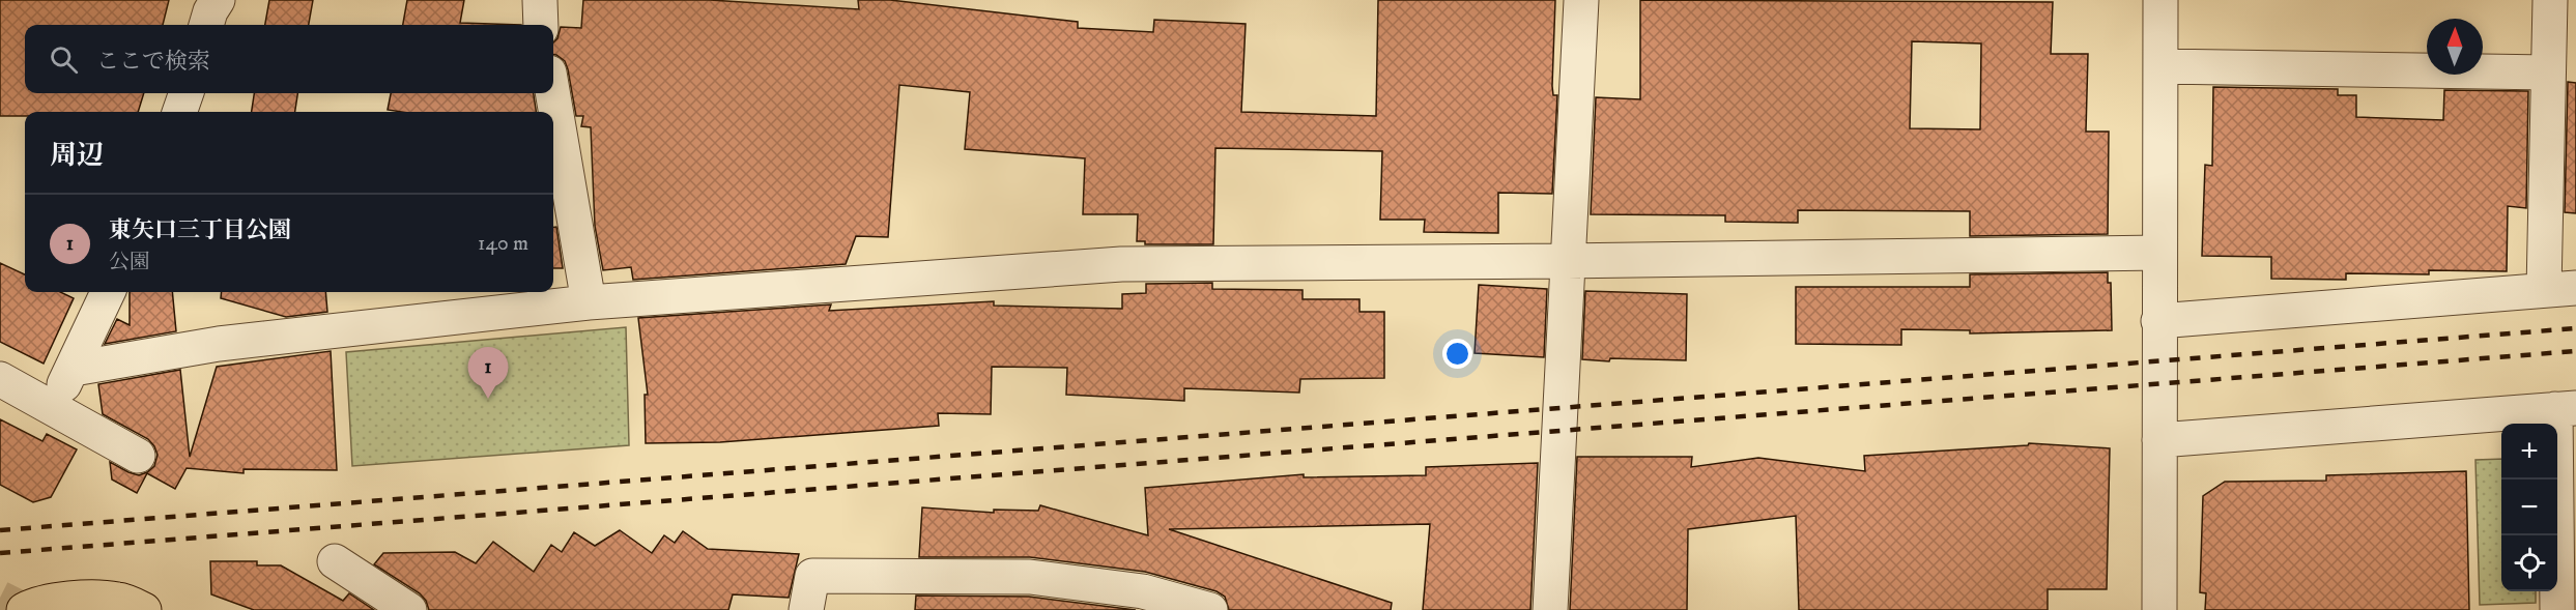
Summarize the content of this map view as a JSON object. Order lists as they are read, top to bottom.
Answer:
{
  "north": "top",
  "page": {
    "search": "ここで検索",
    "heading": "周辺",
    "list": [
      {
        "mark": "1",
        "name": "東矢口三丁目公園",
        "note": "公園",
        "value": "140 m"
      }
    ],
    "pins": "1",
    "map_buttons": ["+", "−"]
  }
}
